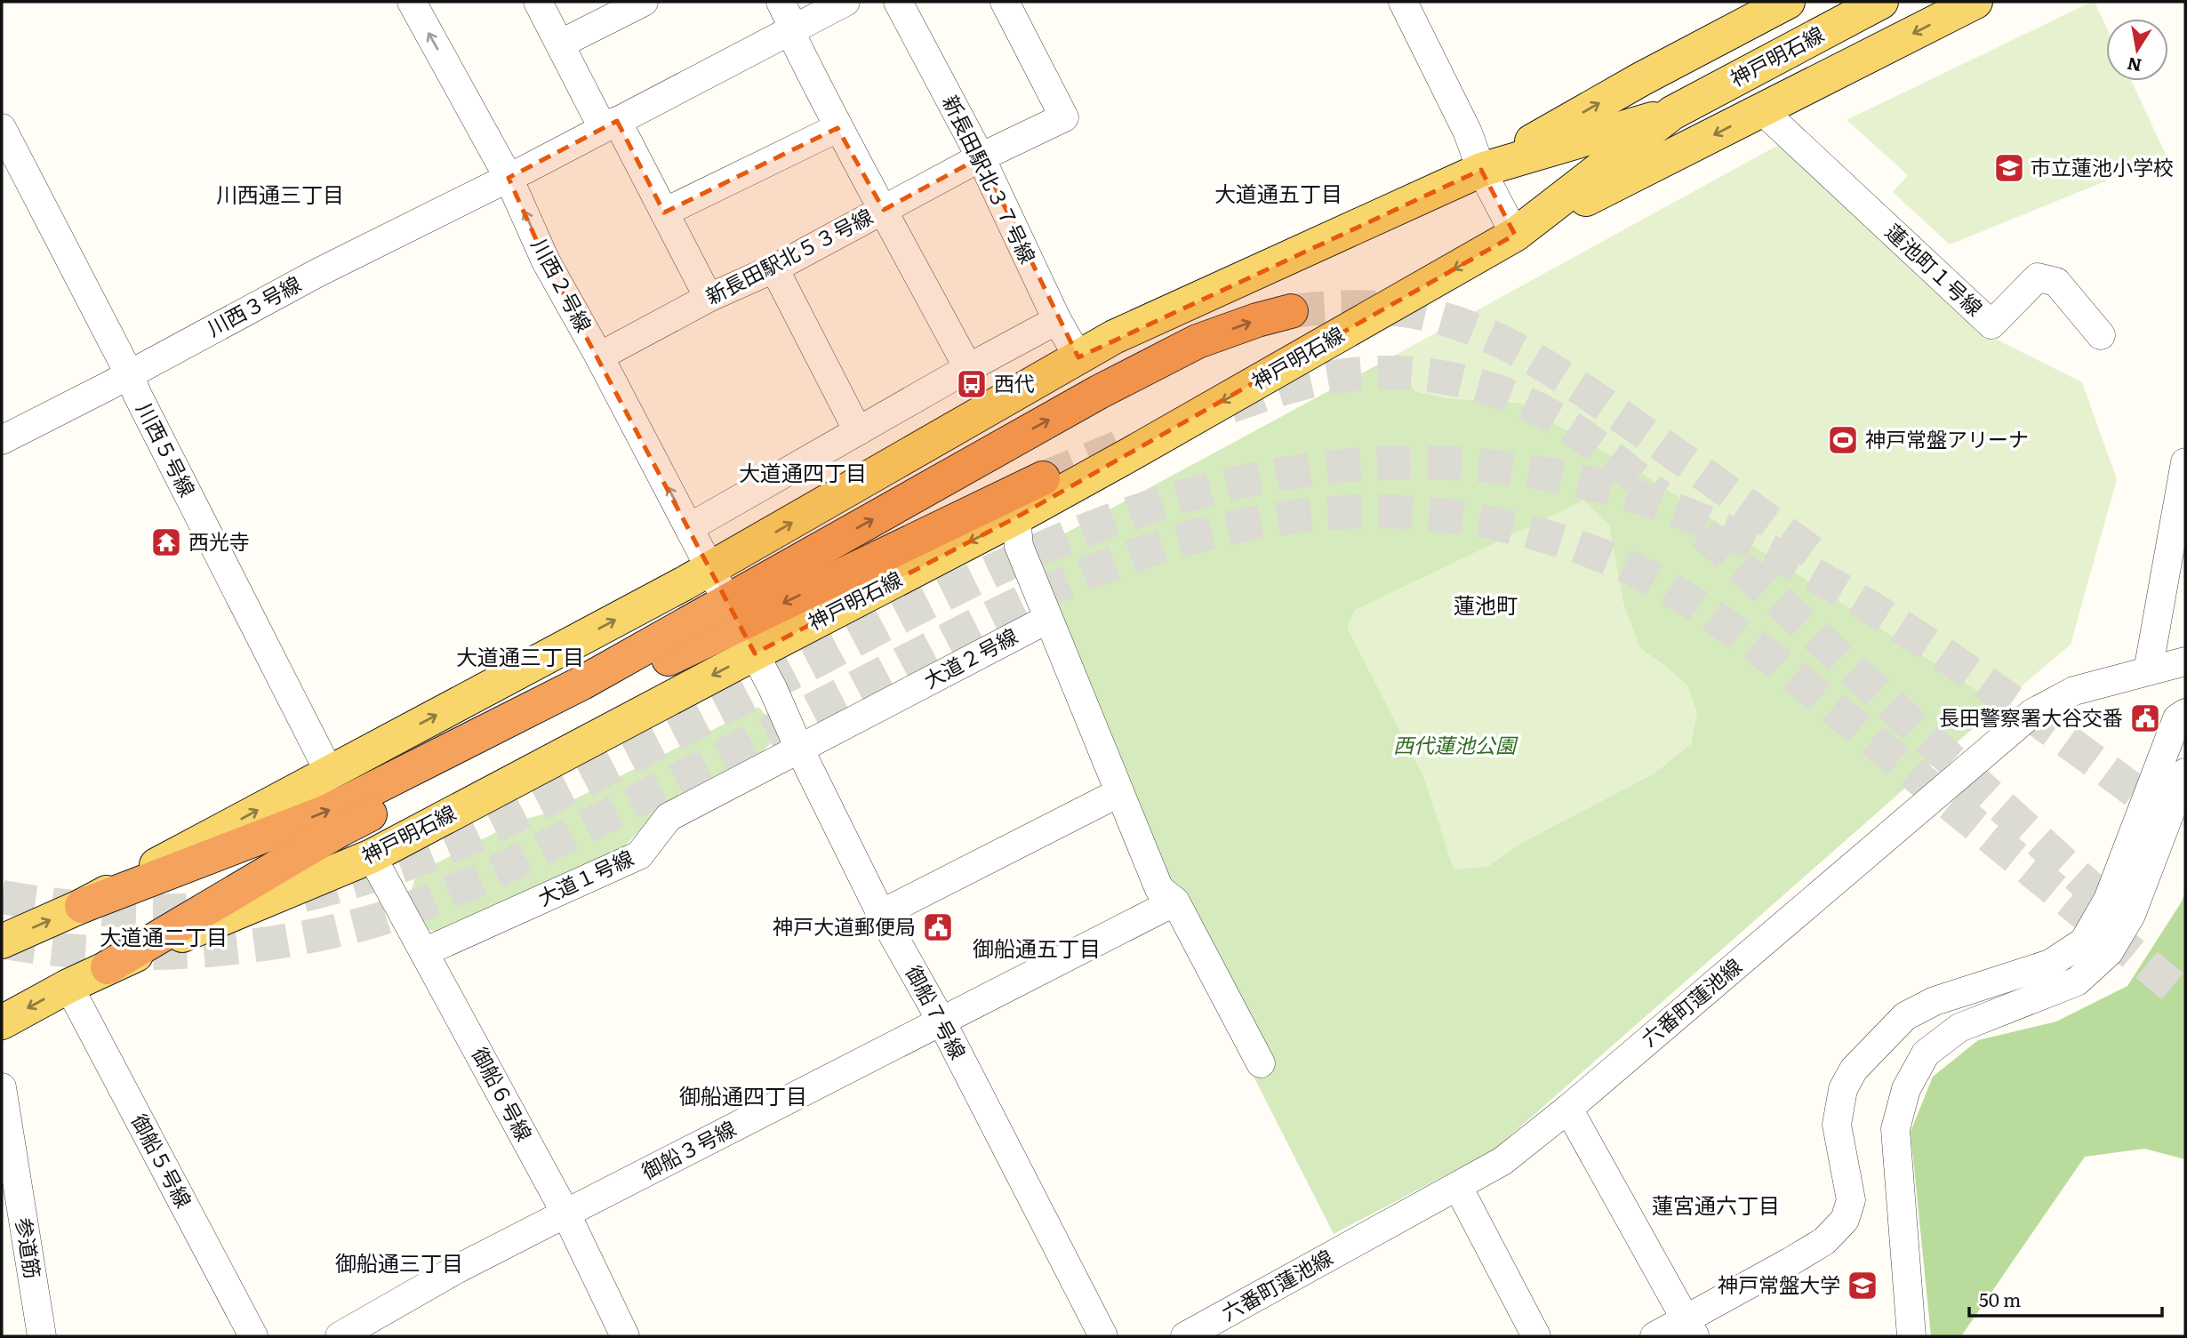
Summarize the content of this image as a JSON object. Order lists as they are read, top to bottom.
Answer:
{
  "streets": {
    "main road": ["神戸明石線"],
    "street": [
      "新長田駅北３７号線",
      "新長田駅北５３号線",
      "蓮池町１号線",
      "川西２号線",
      "川西３号線",
      "川西５号線",
      "大道２号線",
      "大道１号線",
      "六番町蓮池線",
      "御船７号線",
      "御船６号線",
      "御船３号線",
      "御船５号線",
      "参道筋"
    ]
  },
  "crossings": [
    ["神戸明石線", "新長田駅北３７号線"],
    ["神戸明石線", "川西２号線"],
    ["神戸明石線", "川西５号線"],
    ["神戸明石線", "御船７号線"],
    ["神戸明石線", "御船６号線"],
    ["神戸明石線", "御船５号線"],
    ["新長田駅北３７号線", "新長田駅北５３号線"],
    ["新長田駅北５３号線", "川西２号線"],
    ["川西２号線", "川西３号線"],
    ["川西２号線", "御船７号線"],
    ["川西３号線", "川西５号線"],
    ["大道２号線", "大道１号線"],
    ["大道２号線", "御船７号線"],
    ["大道１号線", "御船７号線"],
    ["大道１号線", "御船６号線"],
    ["御船７号線", "御船３号線"],
    ["御船６号線", "御船３号線"]
  ],
  "districts": [
    "大道通五丁目",
    "川西通三丁目",
    "大道通四丁目",
    "蓮池町",
    "大道通三丁目",
    "大道通二丁目",
    "御船通五丁目",
    "御船通四丁目",
    "蓮宮通六丁目",
    "御船通三丁目"
  ],
  "parks": ["西代蓮池公園"],
  "places": {
    "school or university": ["市立蓮池小学校", "神戸常盤大学"],
    "bus stop": ["西代"],
    "sports": ["神戸常盤アリーナ"],
    "temple": ["西光寺"],
    "public building": ["長田警察署大谷交番", "神戸大道郵便局"]
  },
  "scale_bar": "50 m",
  "north": "bottom"
}
